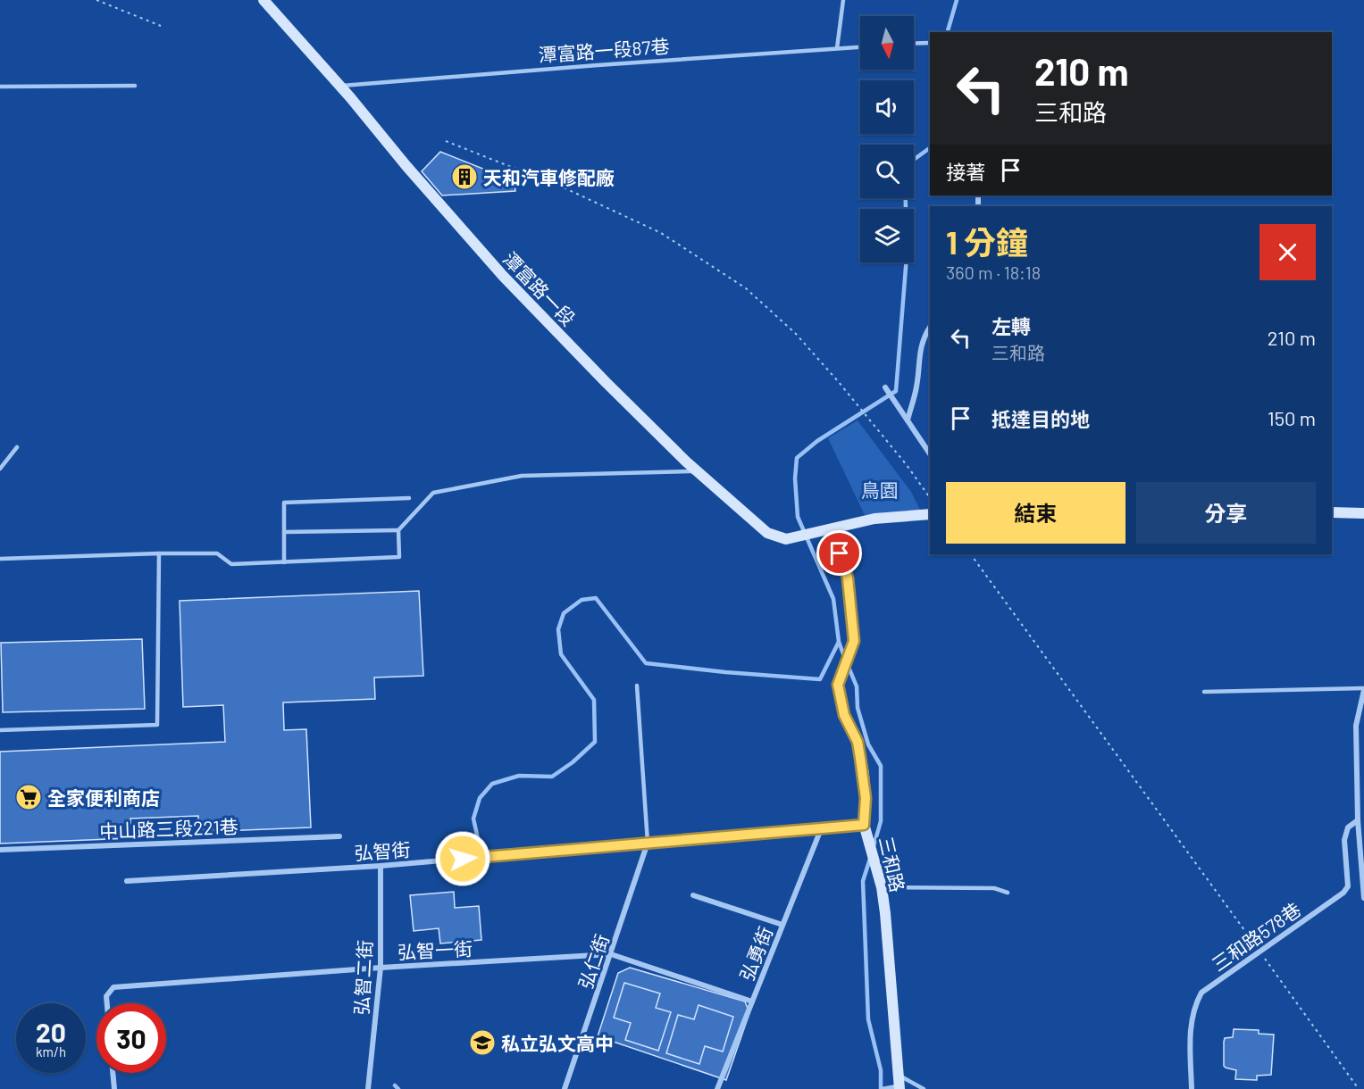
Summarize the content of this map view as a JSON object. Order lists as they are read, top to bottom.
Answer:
{
  "streets": {
    "street": [
      "潭富路一段",
      "中山路三段221巷",
      "弘智街",
      "三和路",
      "三和路578巷",
      "弘智一街",
      "弘勇街",
      "弘仁街",
      "弘智二街"
    ],
    "lane": ["潭富路一段87巷"]
  },
  "crossings": [
    ["潭富路一段87巷", "潭富路一段"],
    ["潭富路一段", "三和路"],
    ["弘智街", "三和路"],
    ["弘智街", "弘勇街"],
    ["弘智街", "弘仁街"],
    ["弘智街", "弘智二街"],
    ["弘智一街", "弘勇街"],
    ["弘智一街", "弘仁街"],
    ["弘智一街", "弘智二街"]
  ],
  "parks": ["鳥園"],
  "places": {
    "building": ["天和汽車修配廠"],
    "supermarket": ["全家便利商店"],
    "school or university": ["私立弘文高中"]
  },
  "north": "bottom",
  "page": {
    "turn": ["210 m", "三和路"],
    "then": "接著",
    "heading": ["1 分鐘", "360 m · 18:18"],
    "list": [
      {
        "name": "左轉",
        "note": "三和路",
        "value": "210 m"
      },
      {
        "name": "抵達目的地",
        "value": "150 m"
      }
    ],
    "buttons": ["結束", "分享"],
    "speed": "20 km/h",
    "limit": "30"
  }
}
